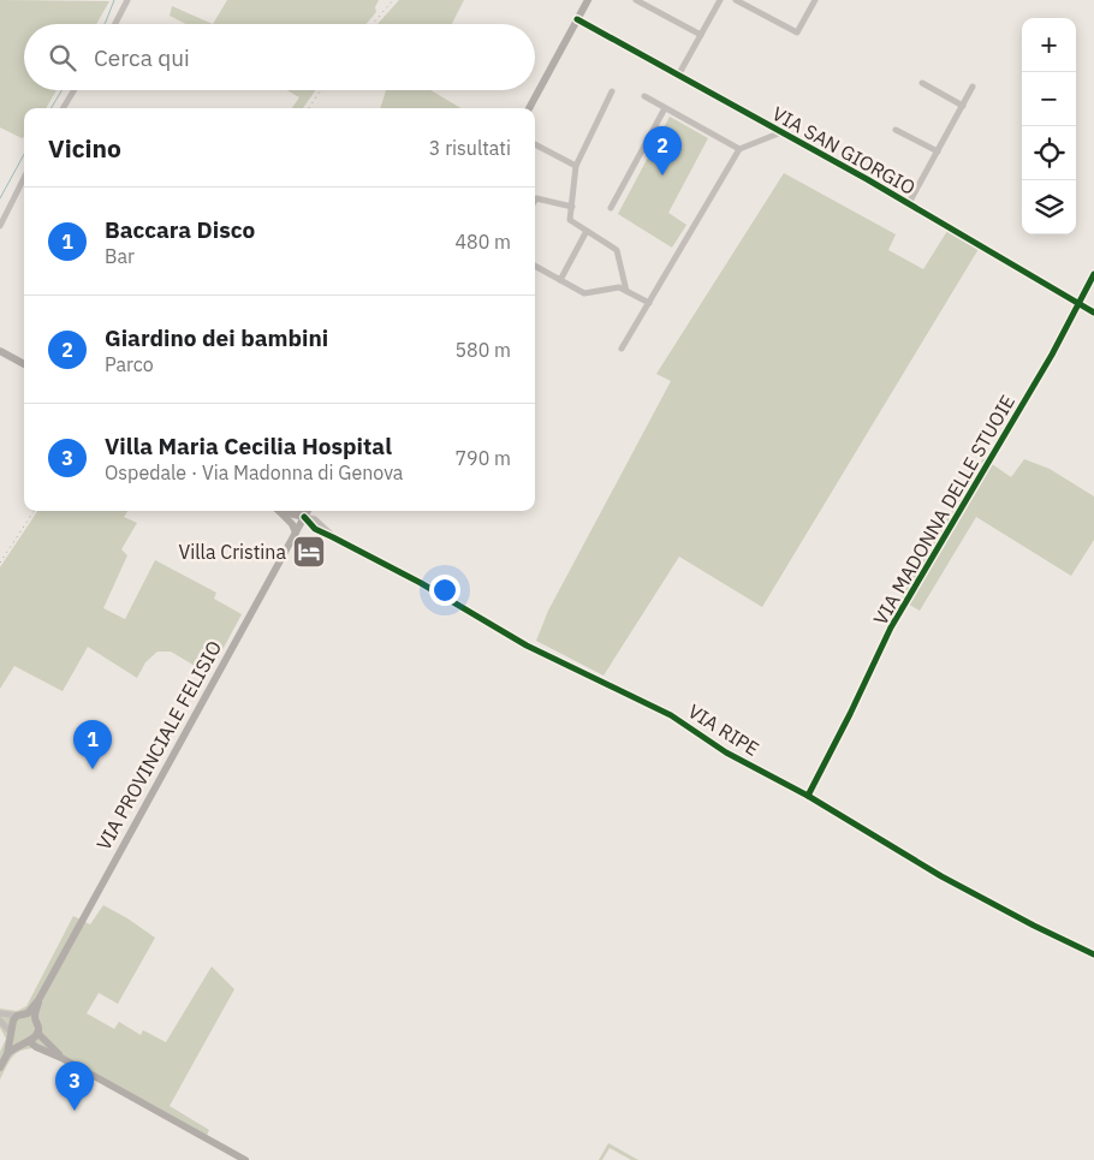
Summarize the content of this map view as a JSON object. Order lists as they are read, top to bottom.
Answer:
{
  "streets": {
    "main road": ["VIA PROVINCIALE FELISIO"],
    "street": ["VIA SAN GIORGIO", "VIA MADONNA DELLE STUOIE", "VIA RIPE"]
  },
  "crossings": [
    ["VIA SAN GIORGIO", "VIA MADONNA DELLE STUOIE"],
    ["VIA MADONNA DELLE STUOIE", "VIA RIPE"],
    ["VIA RIPE", "VIA PROVINCIALE FELISIO"]
  ],
  "places": {
    "hotel": ["Villa Cristina"]
  },
  "page": {
    "map_buttons": ["+", "−"],
    "search": "Cerca qui",
    "heading": ["Vicino", "3 risultati"],
    "pins": ["2", "1", "3"],
    "list": [
      {
        "mark": "1",
        "name": "Baccara Disco",
        "note": "Bar",
        "value": "480 m"
      },
      {
        "mark": "2",
        "name": "Giardino dei bambini",
        "note": "Parco",
        "value": "580 m"
      },
      {
        "mark": "3",
        "name": "Villa Maria Cecilia Hospital",
        "note": "Ospedale · Via Madonna di Genova",
        "value": "790 m"
      }
    ]
  }
}
